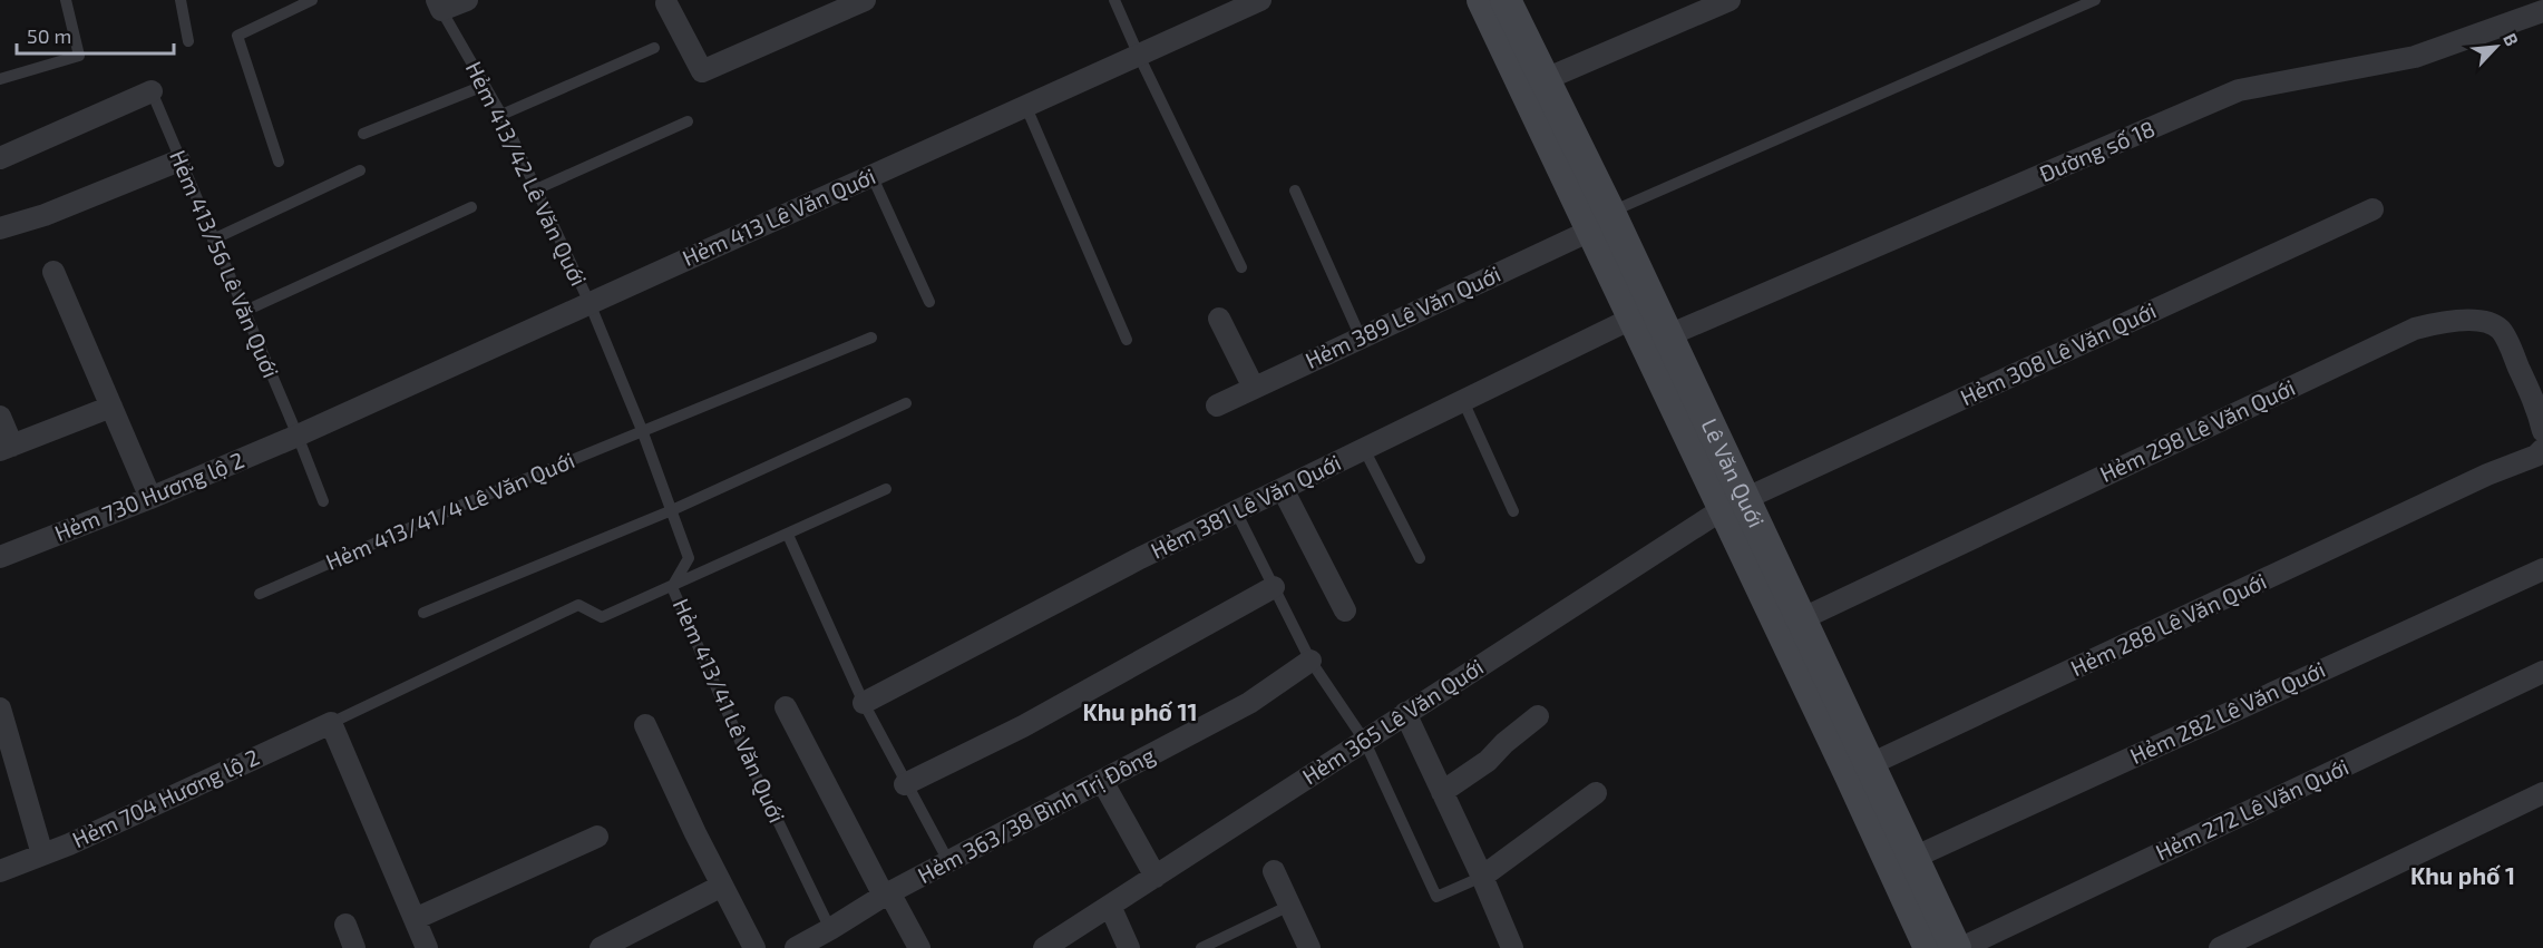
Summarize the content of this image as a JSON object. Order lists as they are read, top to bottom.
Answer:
{
  "streets": {
    "main road": ["Lê Văn Quới"],
    "street": [
      "Đường số 18",
      "Hẻm 413 Lê Văn Quới",
      "Hẻm 389 Lê Văn Quới",
      "Hẻm 308 Lê Văn Quới",
      "Hẻm 298 Lê Văn Quới",
      "Hẻm 730 Hương lộ 2",
      "Hẻm 381 Lê Văn Quới",
      "Hẻm 288 Lê Văn Quới",
      "Hẻm 282 Lê Văn Quới",
      "Hẻm 365 Lê Văn Quới",
      "Hẻm 704 Hương lộ 2",
      "Hẻm 272 Lê Văn Quới",
      "Hẻm 363/38 Bình Trị Đông"
    ],
    "lane": [
      "Hẻm 413/42 Lê Văn Quới",
      "Hẻm 413/56 Lê Văn Quới",
      "Hẻm 413/41/4 Lê Văn Quới",
      "Hẻm 413/41 Lê Văn Quới"
    ]
  },
  "crossings": [
    ["Đường số 18", "Lê Văn Quới"],
    ["Hẻm 413/42 Lê Văn Quới", "Hẻm 413 Lê Văn Quới"],
    ["Hẻm 413/42 Lê Văn Quới", "Hẻm 413/41 Lê Văn Quới"],
    ["Hẻm 413 Lê Văn Quới", "Hẻm 413/56 Lê Văn Quới"],
    ["Hẻm 413 Lê Văn Quới", "Hẻm 730 Hương lộ 2"],
    ["Hẻm 413 Lê Văn Quới", "Hẻm 413/41 Lê Văn Quới"],
    ["Hẻm 413/56 Lê Văn Quới", "Hẻm 730 Hương lộ 2"],
    ["Hẻm 389 Lê Văn Quới", "Lê Văn Quới"],
    ["Hẻm 308 Lê Văn Quới", "Lê Văn Quới"],
    ["Hẻm 308 Lê Văn Quới", "Hẻm 365 Lê Văn Quới"],
    ["Hẻm 298 Lê Văn Quới", "Lê Văn Quới"],
    ["Lê Văn Quới", "Hẻm 381 Lê Văn Quới"],
    ["Lê Văn Quới", "Hẻm 288 Lê Văn Quới"],
    ["Lê Văn Quới", "Hẻm 282 Lê Văn Quới"],
    ["Lê Văn Quới", "Hẻm 365 Lê Văn Quới"],
    ["Hẻm 413/41/4 Lê Văn Quới", "Hẻm 413/41 Lê Văn Quới"],
    ["Hẻm 413/41 Lê Văn Quới", "Hẻm 363/38 Bình Trị Đông"]
  ],
  "districts": ["Khu phố 11", "Khu phố 1"],
  "scale_bar": "50 m",
  "north": "top right"
}
